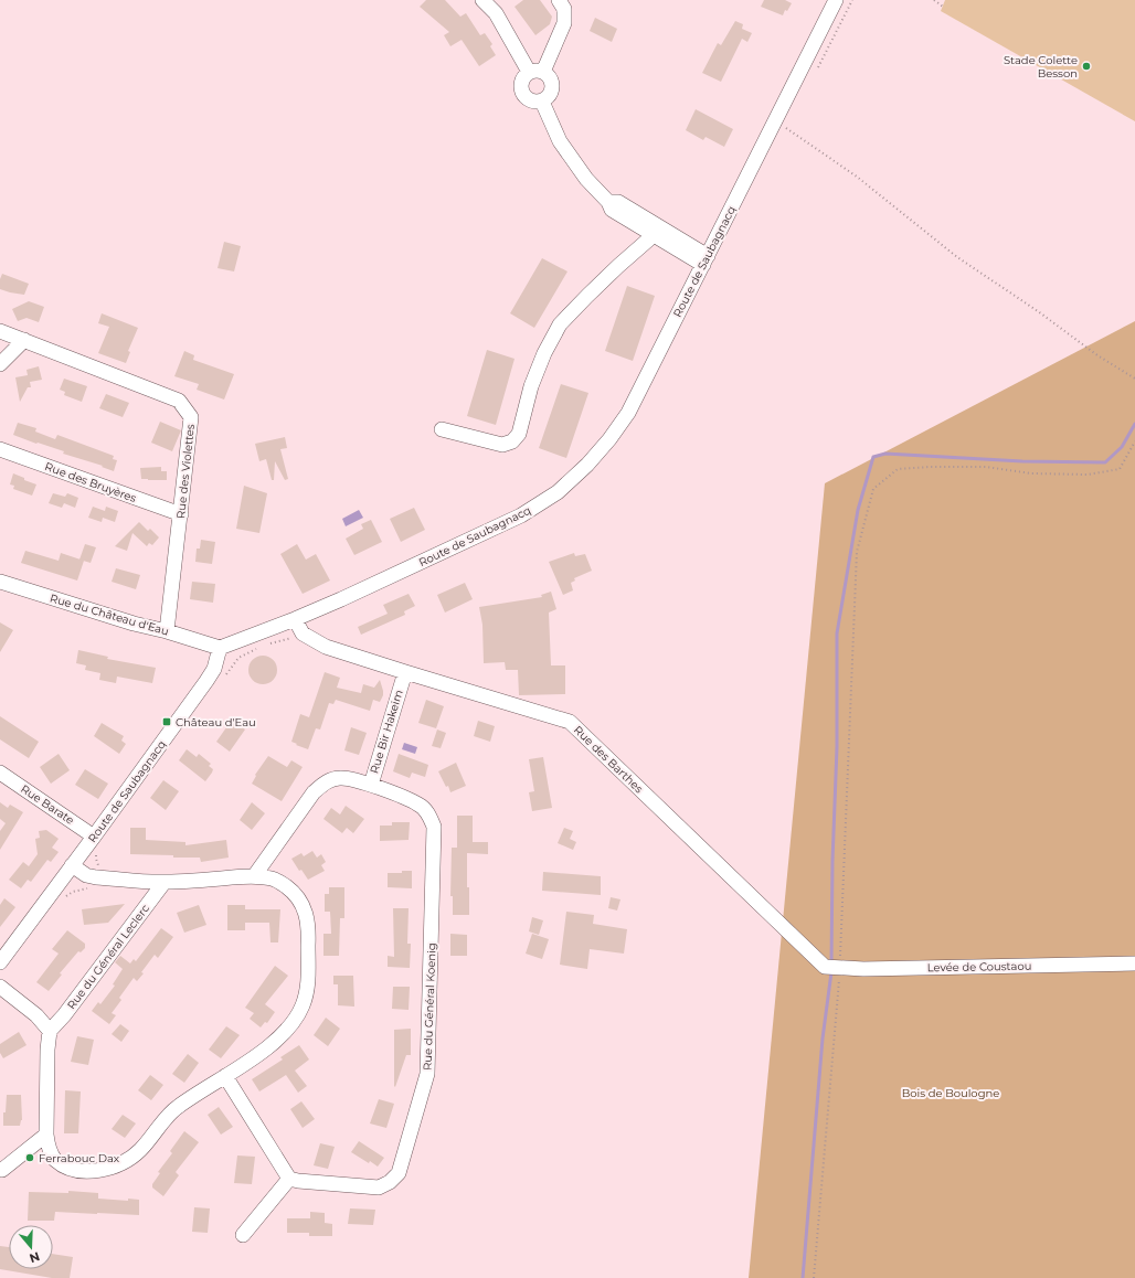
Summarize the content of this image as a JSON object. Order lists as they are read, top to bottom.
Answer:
{
  "streets": {
    "street": [
      "Route de Saubagnacq",
      "Rue des Violettes",
      "Rue des Bruyères",
      "Rue du Château d'Eau",
      "Rue Bir Hakeim",
      "Rue des Barthes",
      "Rue Barate",
      "Rue du Général Leclerc",
      "Levée de Coustaou",
      "Rue du Général Koenig"
    ]
  },
  "crossings": [
    ["Route de Saubagnacq", "Rue du Château d'Eau"],
    ["Route de Saubagnacq", "Rue Barate"],
    ["Rue des Violettes", "Rue des Bruyères"],
    ["Rue des Violettes", "Rue du Château d'Eau"],
    ["Rue Bir Hakeim", "Rue des Barthes"],
    ["Rue Bir Hakeim", "Rue du Général Koenig"],
    ["Rue des Barthes", "Levée de Coustaou"]
  ],
  "parks": ["Bois de Boulogne"],
  "places": {
    "other": ["Stade Colette Besson", "Ferrabouc Dax"],
    "transit": ["Château d'Eau"]
  },
  "north": "bottom"
}
